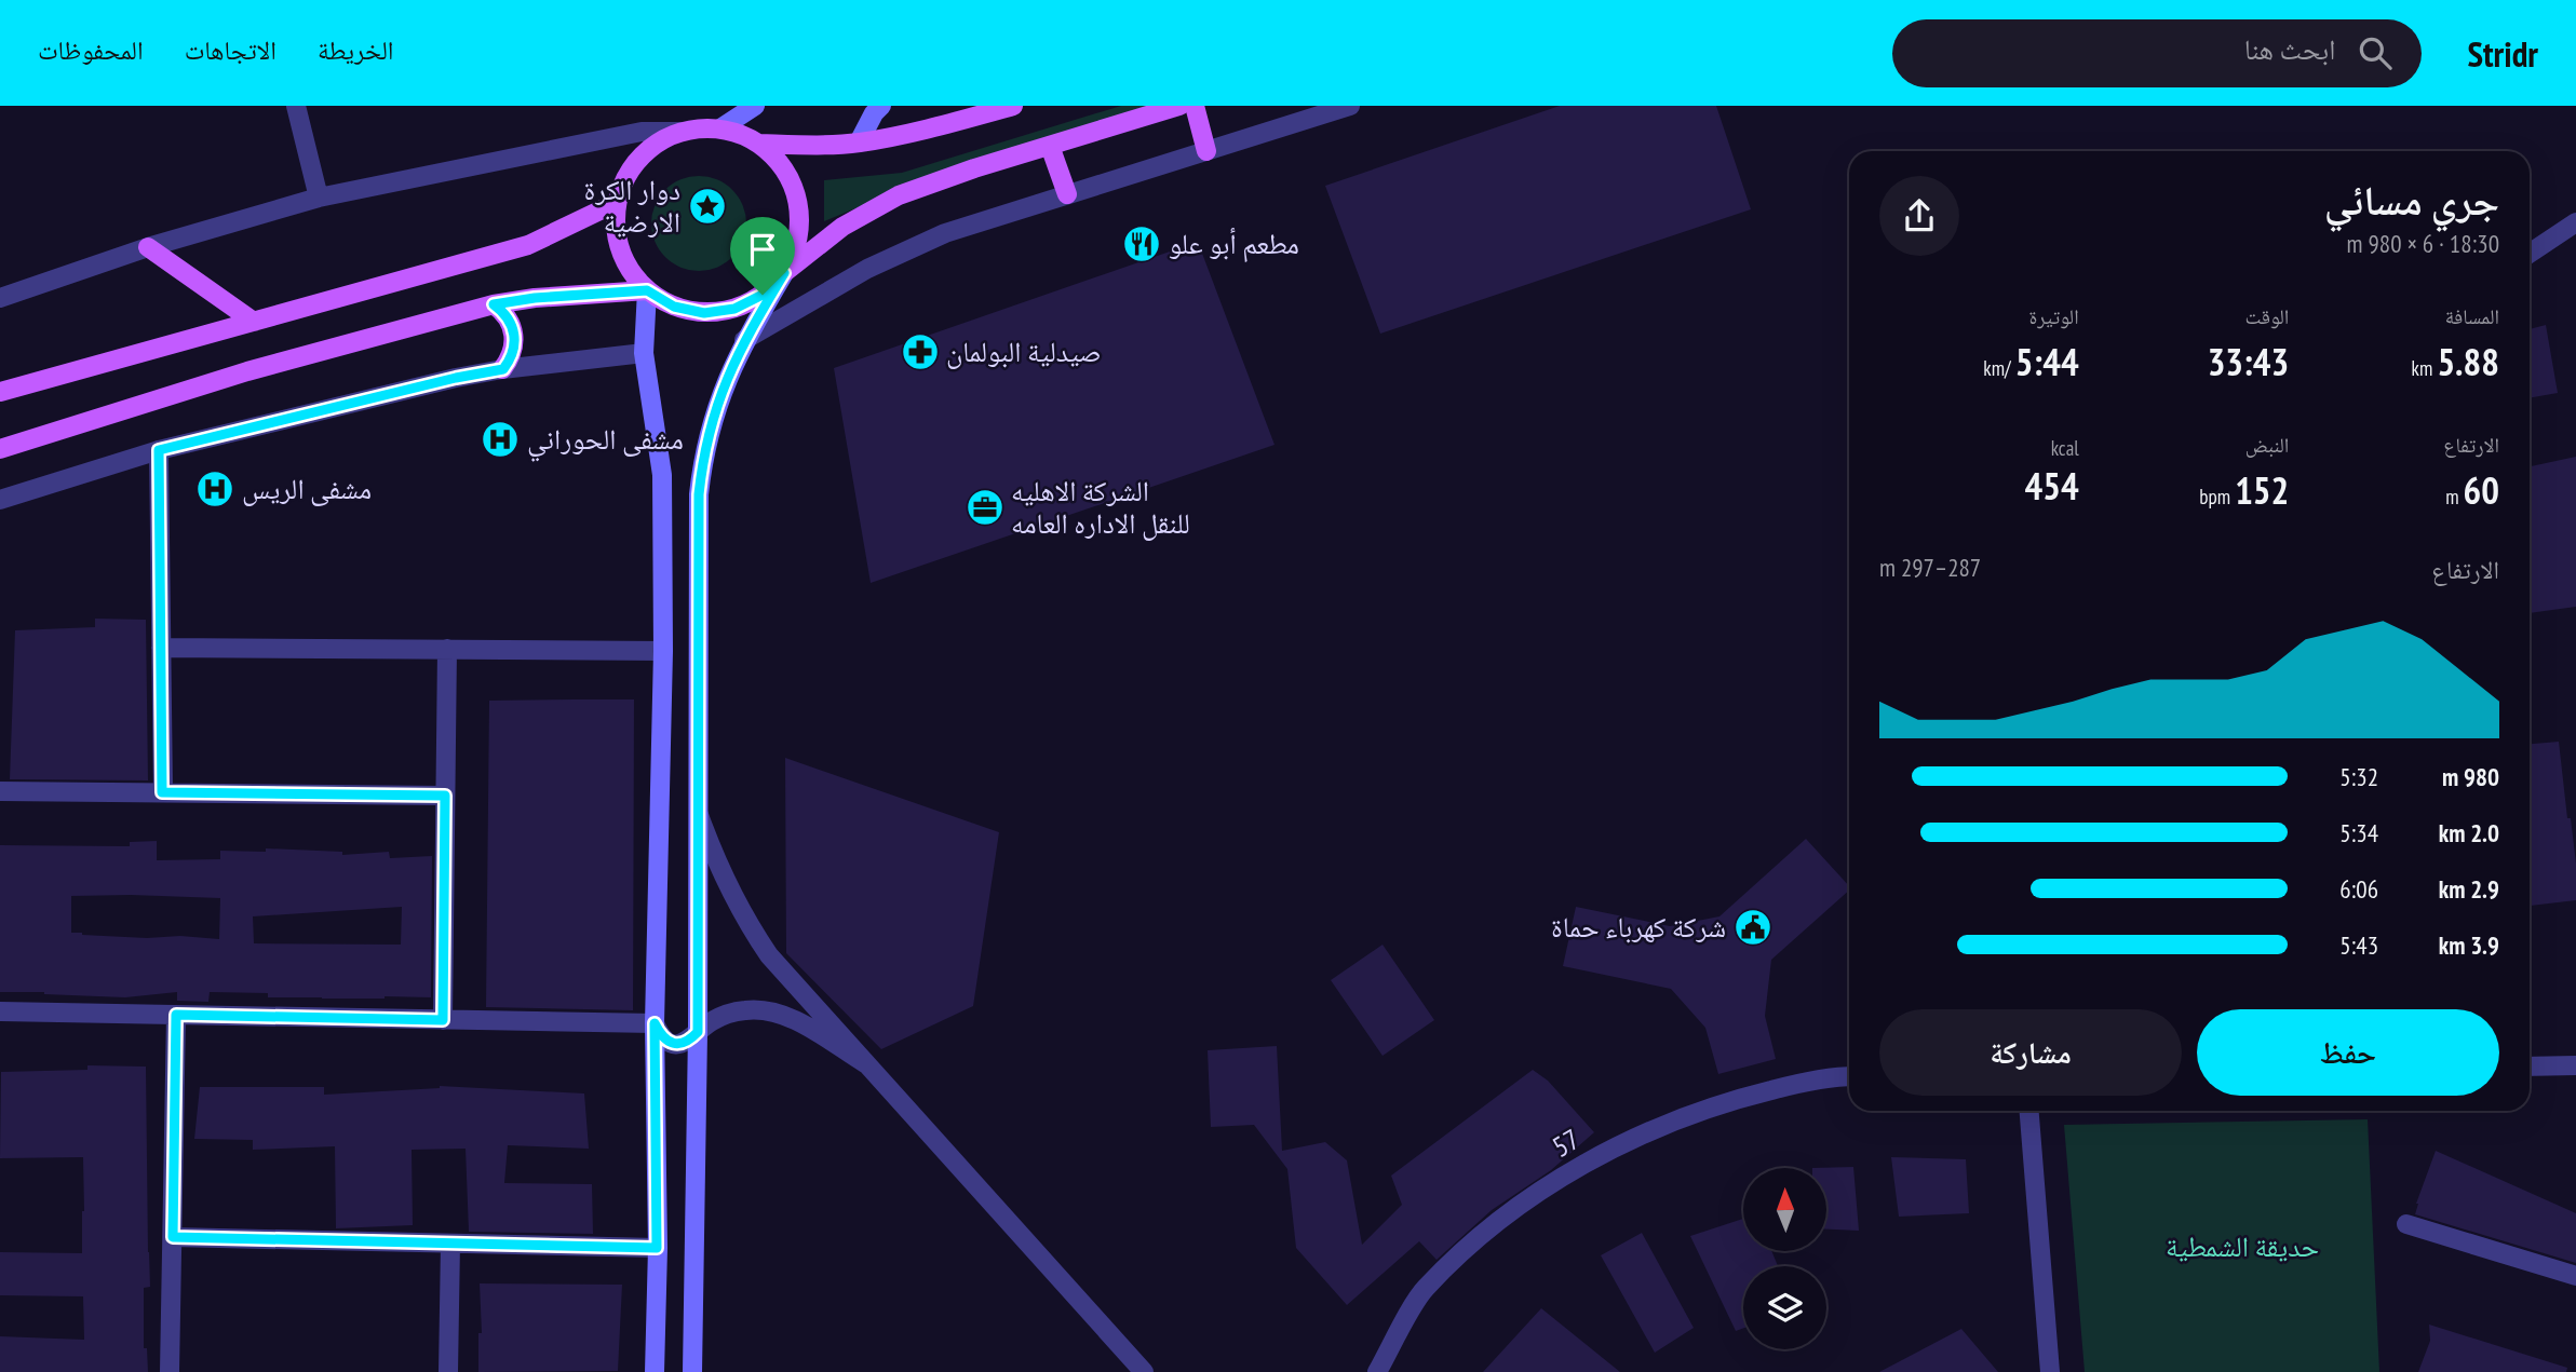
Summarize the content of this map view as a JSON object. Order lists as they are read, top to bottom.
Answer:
{
  "streets": {
    "street": ["57"]
  },
  "parks": ["حديقة الشمطية"],
  "places": {
    "place": ["دوار الكرة الارضية"],
    "restaurant": ["مطعم أبو علو"],
    "pharmacy": ["صيدلية البولمان"],
    "hospital": ["مشفى الحوراني", "مشفى الريس"],
    "office": ["الشركة الاهليه للنقل الاداره العامه"],
    "public building": ["شركة كهرباء حماة"]
  },
  "north": "top",
  "page": {
    "header": "Stridr",
    "search": "ابحث هنا",
    "nav": ["الخريطة", "الاتجاهات", "المحفوظات"],
    "heading": ["جري مسائي", "18:30 · 6 × 980 m"],
    "stats": [
      ["المسافة", "5.88 km"],
      ["الوقت", "33:43"],
      ["الوتيرة", "5:44 /km"],
      ["الارتفاع", "60 m"],
      ["النبض", "152 bpm"],
      ["kcal", "454"]
    ],
    "chart": ["الارتفاع", "287–297 m"],
    "list": [
      {
        "name": "980 m",
        "note": "5:32"
      },
      {
        "name": "2.0 km",
        "note": "5:34"
      },
      {
        "name": "2.9 km",
        "note": "6:06"
      },
      {
        "name": "3.9 km",
        "note": "5:43"
      }
    ],
    "buttons": ["حفظ", "مشاركة"]
  }
}
